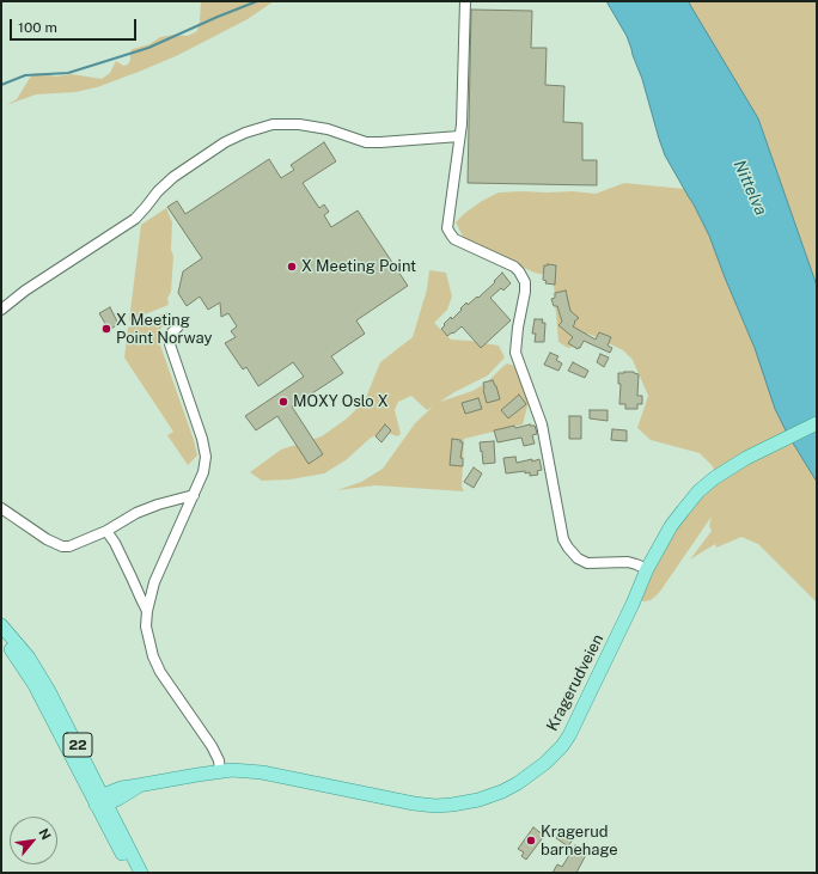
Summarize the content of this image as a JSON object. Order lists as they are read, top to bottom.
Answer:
{
  "streets": {
    "main road": ["Kragerudveien", "22"]
  },
  "crossings": [
    ["Kragerudveien", "22"]
  ],
  "water": ["Nittelva"],
  "places": [
    "X Meeting Point",
    "X Meeting Point Norway",
    "MOXY Oslo X",
    "Kragerud barnehage"
  ],
  "scale_bar": "100 m",
  "north": "top right"
}
